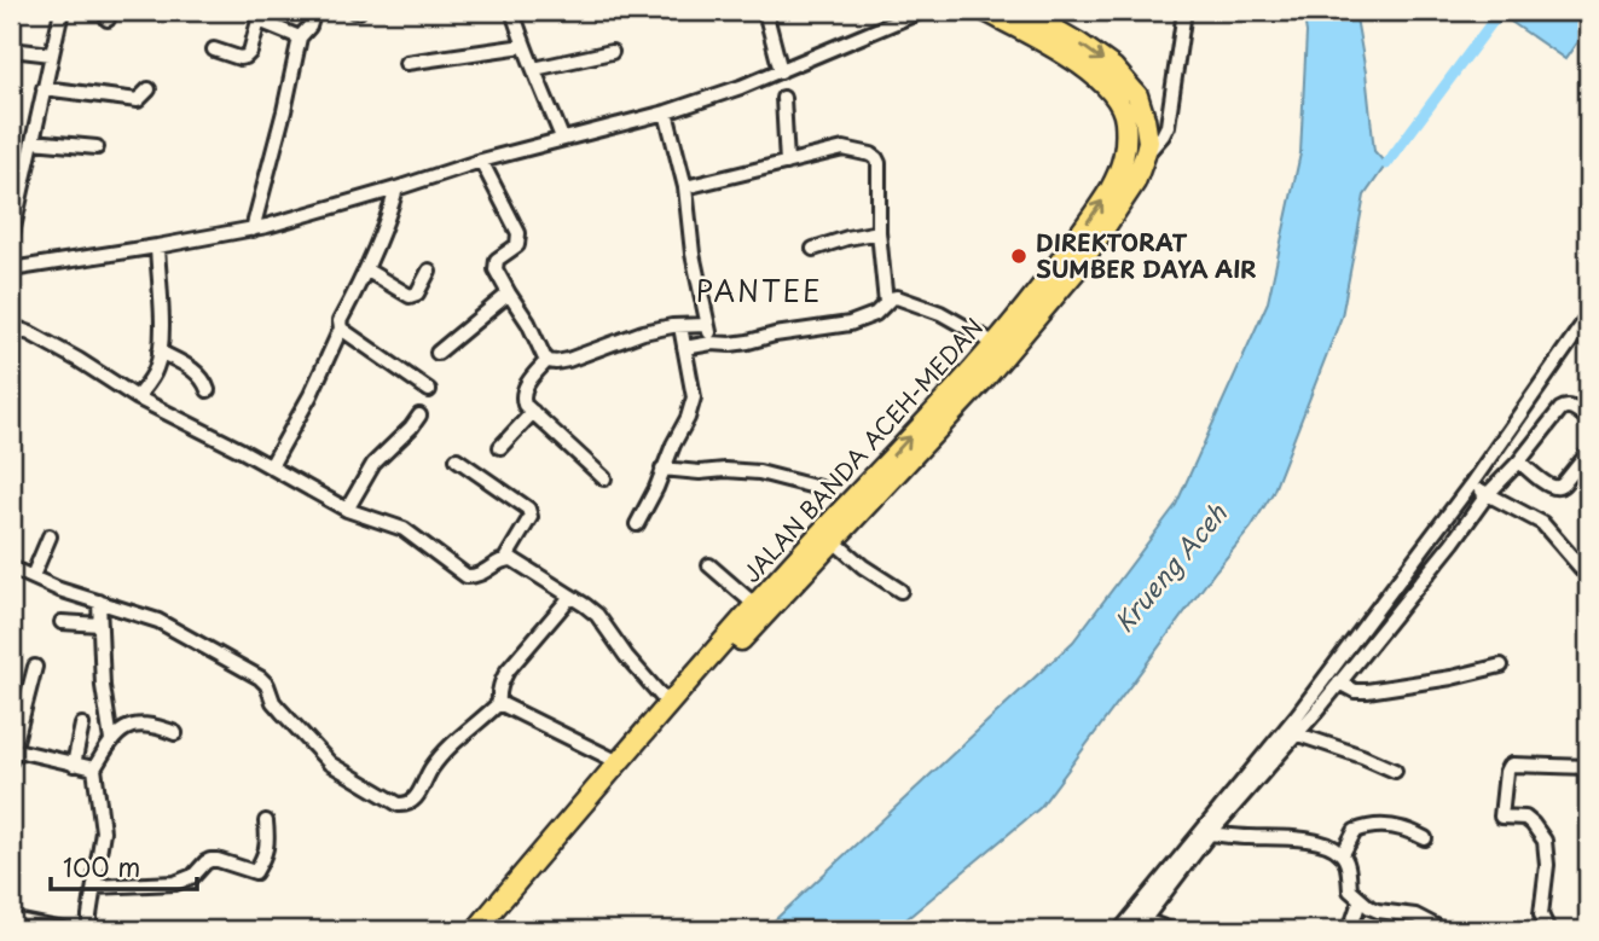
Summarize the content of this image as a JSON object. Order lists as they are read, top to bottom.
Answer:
{
  "streets": {
    "highway": ["JALAN BANDA ACEH-MEDAN"]
  },
  "districts": ["PANTEE"],
  "water": ["Krueng Aceh"],
  "places": ["DIREKTORAT SUMBER DAYA AIR"],
  "scale_bar": "100 m"
}
